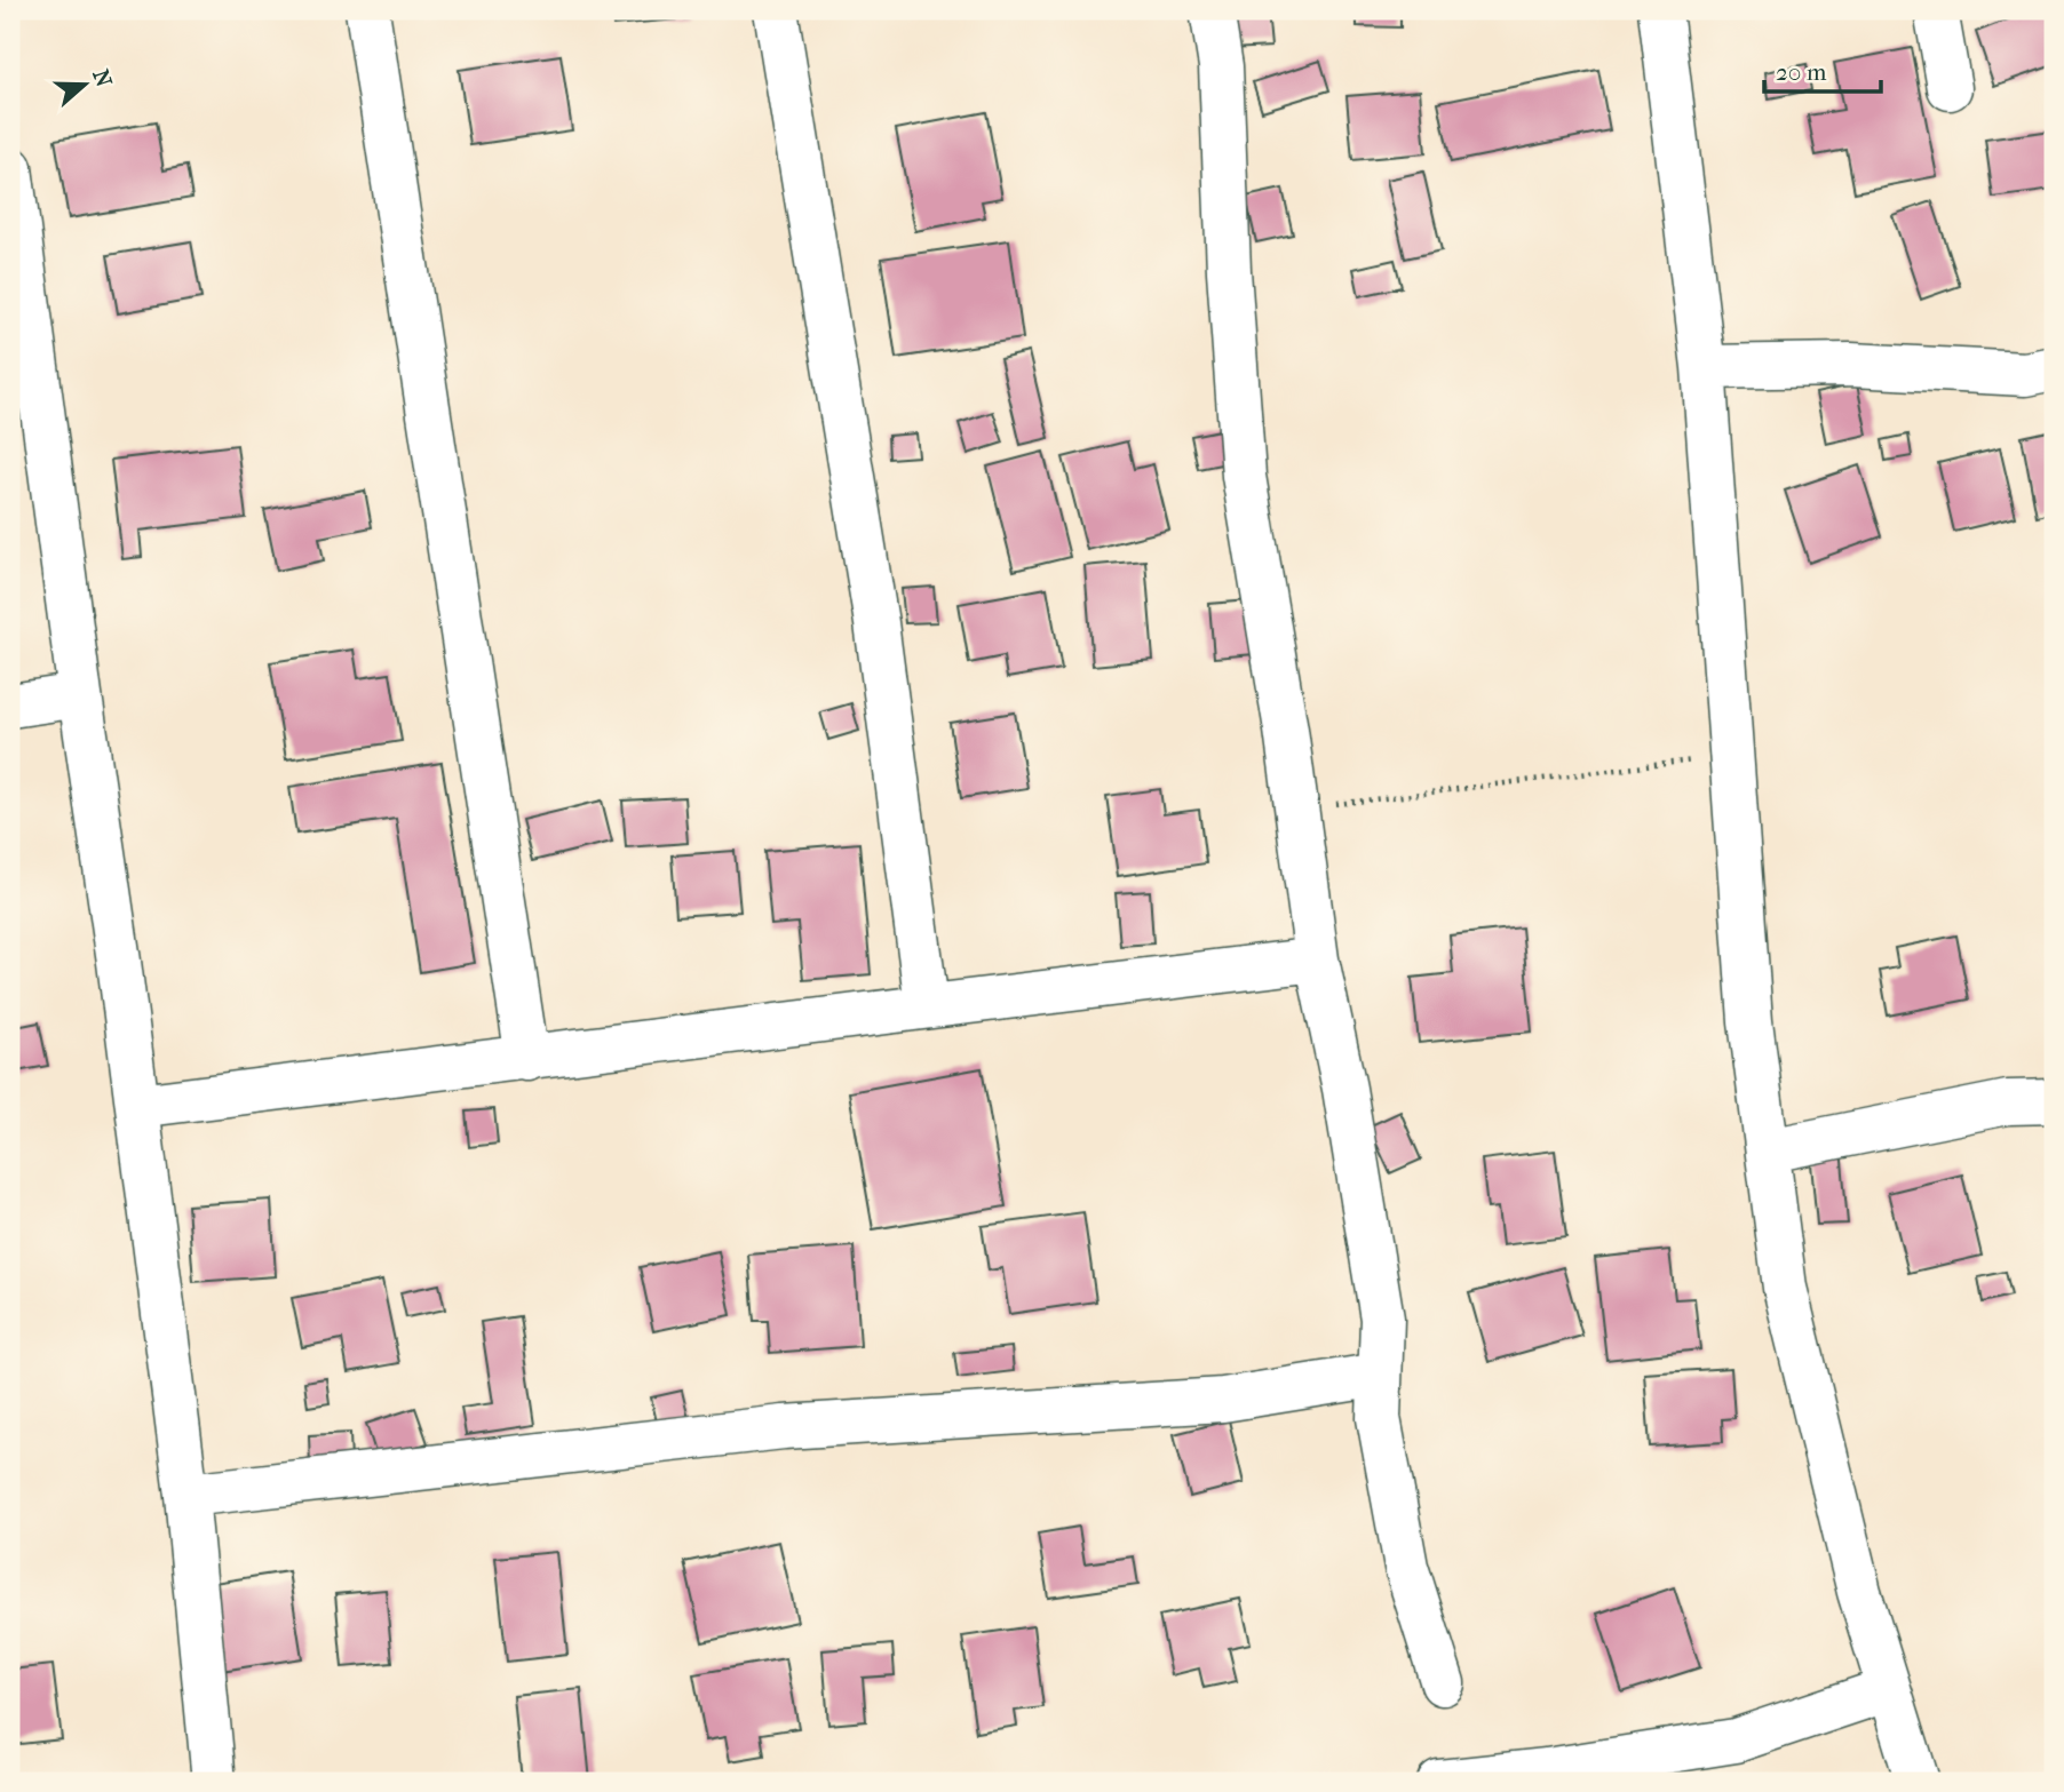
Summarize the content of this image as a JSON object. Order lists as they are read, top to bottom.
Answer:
{
  "scale_bar": "20 m",
  "north": "right"
}
